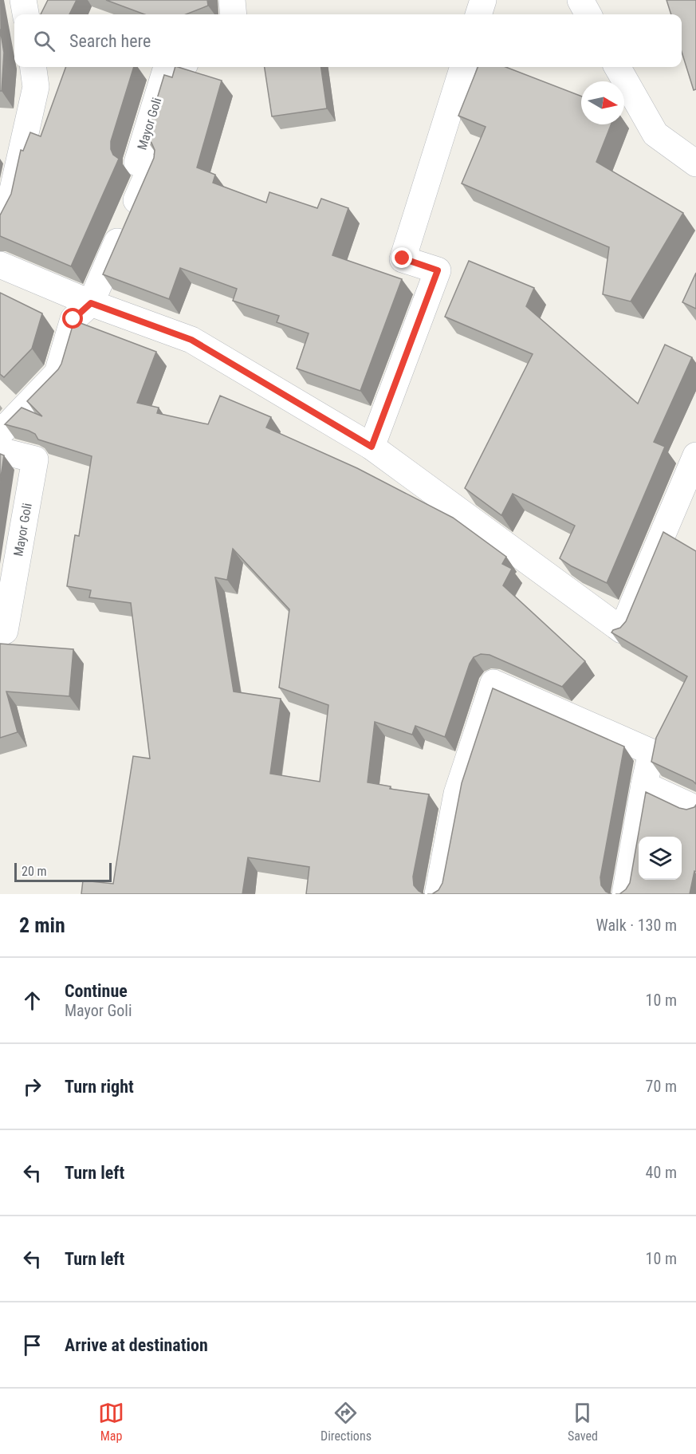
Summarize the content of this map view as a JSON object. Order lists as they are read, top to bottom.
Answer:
{
  "streets": {
    "street": ["Mayor Goli"]
  },
  "scale_bar": "20 m",
  "north": "right",
  "page": {
    "search": "Search here",
    "scale": "20 m",
    "heading": ["2 min", "Walk · 130 m"],
    "list": [
      ["Continue", "Mayor Goli", "10 m"],
      ["Turn right", "70 m"],
      ["Turn left", "40 m"],
      ["Turn left", "10 m"],
      "Arrive at destination"
    ],
    "nav": ["Map", "Directions", "Saved"]
  }
}
